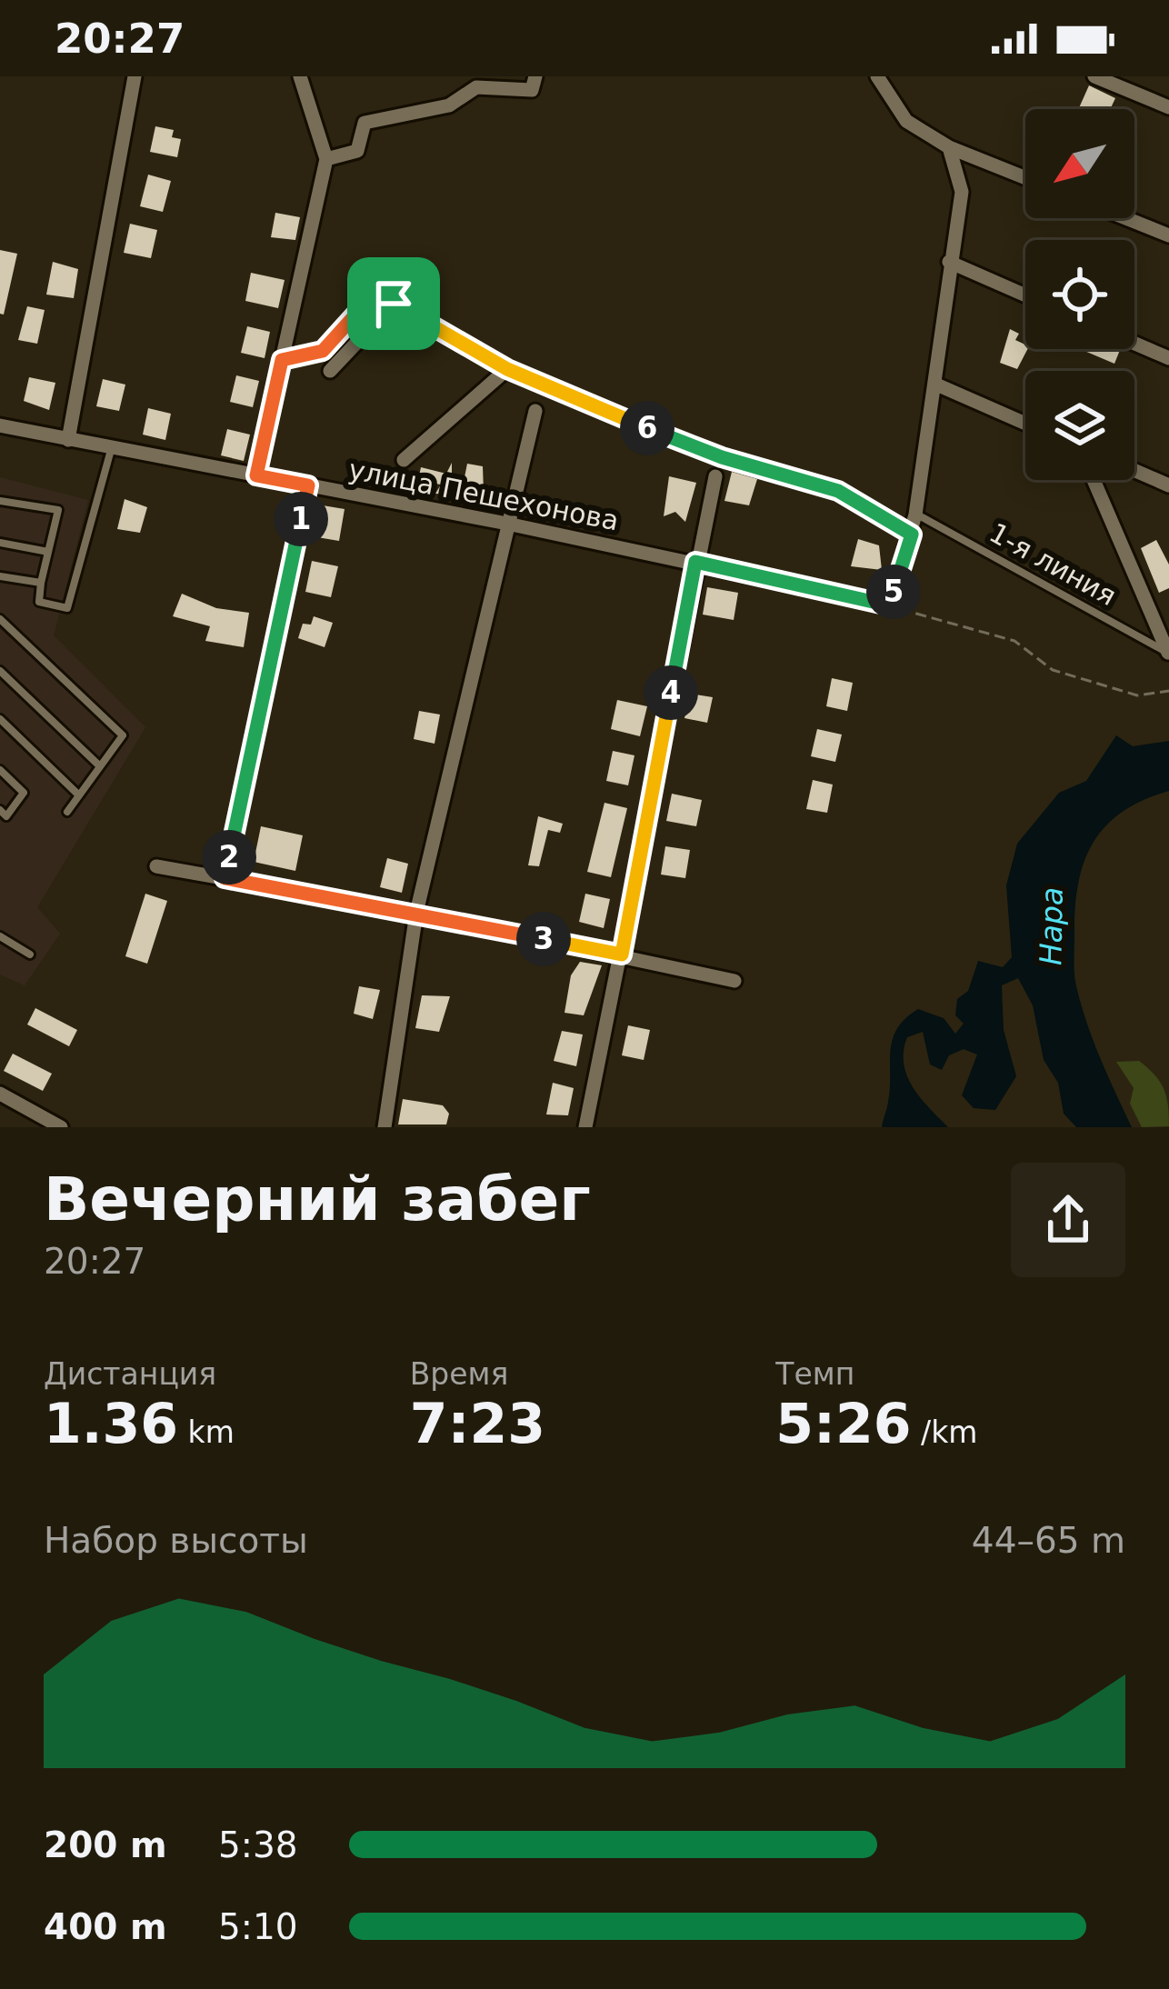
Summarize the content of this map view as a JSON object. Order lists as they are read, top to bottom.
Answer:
{
  "streets": {
    "street": ["улица Пешехонова"],
    "lane": ["1-я линия"]
  },
  "water": ["Нара"],
  "north": "bottom left",
  "page": {
    "status": "20:27",
    "pins": [
      "6",
      "1",
      "5",
      "4",
      "2",
      "3"
    ],
    "heading": ["Вечерний забег", "20:27"],
    "stats": [
      ["Дистанция", "1.36 km"],
      ["Время", "7:23"],
      ["Темп", "5:26 /km"]
    ],
    "chart": ["Набор высоты", "44–65 m"],
    "list": [
      {
        "name": "200 m",
        "note": "5:38"
      },
      {
        "name": "400 m",
        "note": "5:10"
      }
    ]
  }
}
